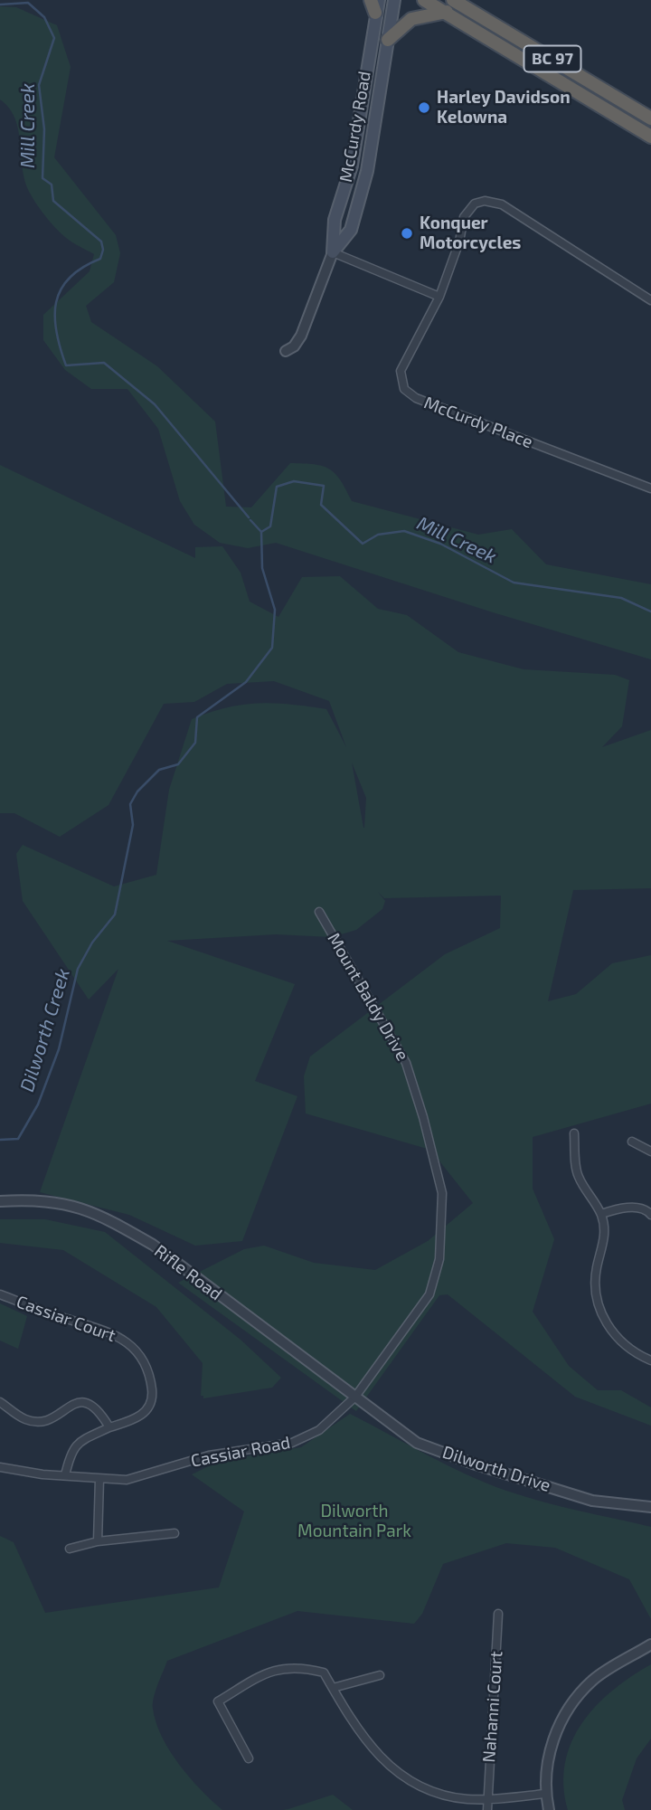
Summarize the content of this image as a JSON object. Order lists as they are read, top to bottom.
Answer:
{
  "streets": {
    "highway": ["BC 97"],
    "main road": ["McCurdy Road"],
    "street": [
      "McCurdy Place",
      "Mount Baldy Drive",
      "Rifle Road",
      "Cassiar Court",
      "Cassiar Road",
      "Dilworth Drive",
      "Nahanni Court"
    ]
  },
  "crossings": [
    ["Mount Baldy Drive", "Rifle Road"],
    ["Mount Baldy Drive", "Cassiar Road"],
    ["Mount Baldy Drive", "Dilworth Drive"],
    ["Rifle Road", "Cassiar Road"],
    ["Rifle Road", "Dilworth Drive"],
    ["Cassiar Court", "Cassiar Road"],
    ["Cassiar Road", "Dilworth Drive"]
  ],
  "water": ["Mill Creek", "Dilworth Creek"],
  "parks": ["Dilworth Mountain Park"],
  "places": ["Harley Davidson Kelowna", "Konquer Motorcycles"]
}
